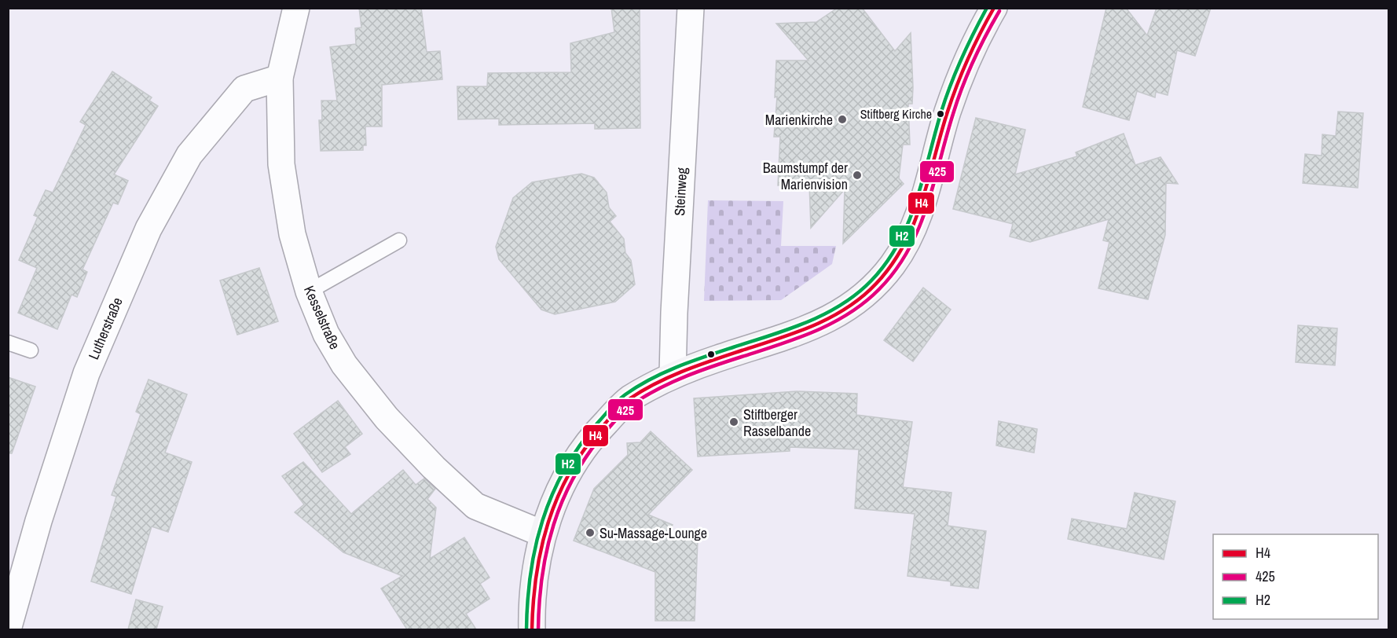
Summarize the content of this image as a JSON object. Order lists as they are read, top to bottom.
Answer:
{
  "streets": {
    "street": ["Steinweg", "Kesselstraße", "Lutherstraße"]
  },
  "crossings": [
    ["Kesselstraße", "Lutherstraße"]
  ],
  "places": [
    "Stiftberg Kirche",
    "Marienkirche",
    "Baumstumpf der Marienvision",
    "Stiftberger Rasselbande",
    "Su-Massage-Lounge"
  ],
  "lines": ["transit line H4", "transit line H2", "transit line 425"],
  "legend": ["H4", "425", "H2"]
}
